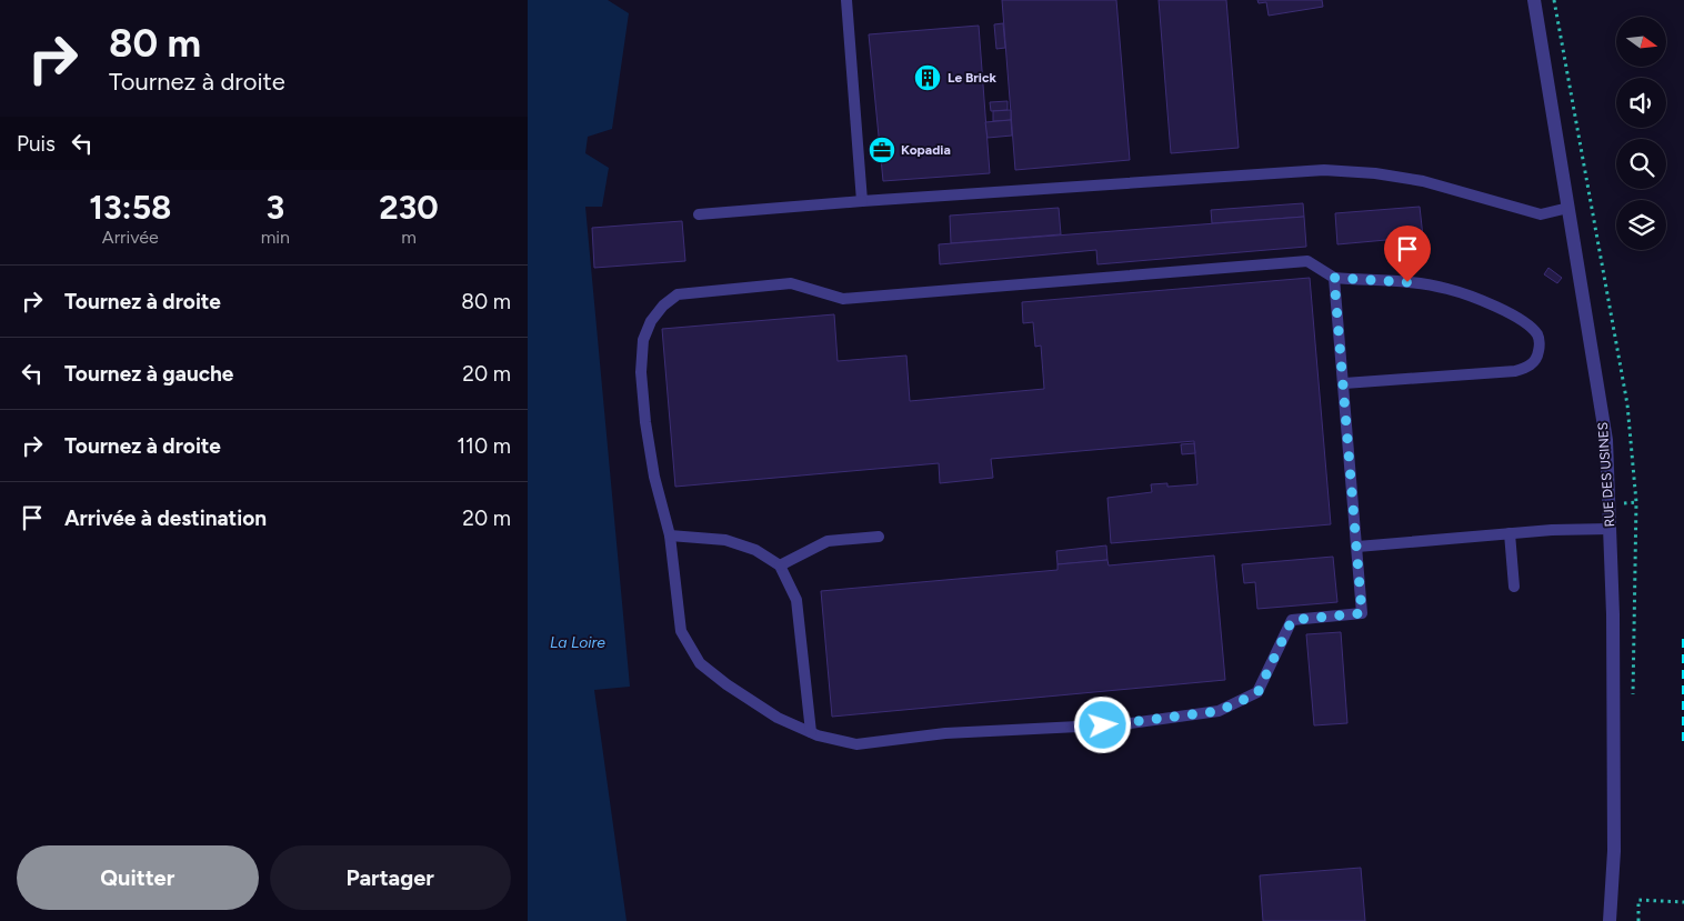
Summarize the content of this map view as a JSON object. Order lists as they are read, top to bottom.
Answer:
{
  "streets": {
    "street": ["RUE DES USINES"]
  },
  "water": ["La Loire"],
  "places": {
    "building": ["Le Brick"],
    "office": ["Kopadia"]
  },
  "north": "right",
  "page": {
    "turn": ["80 m", "Tournez à droite"],
    "then": "Puis",
    "eta": [
      "13:58",
      "Arrivée",
      "3",
      "min",
      "230",
      "m"
    ],
    "list": [
      {
        "name": "Tournez à droite",
        "value": "80 m"
      },
      {
        "name": "Tournez à gauche",
        "value": "20 m"
      },
      {
        "name": "Tournez à droite",
        "value": "110 m"
      },
      {
        "name": "Arrivée à destination",
        "value": "20 m"
      }
    ],
    "buttons": ["Quitter", "Partager"]
  }
}
